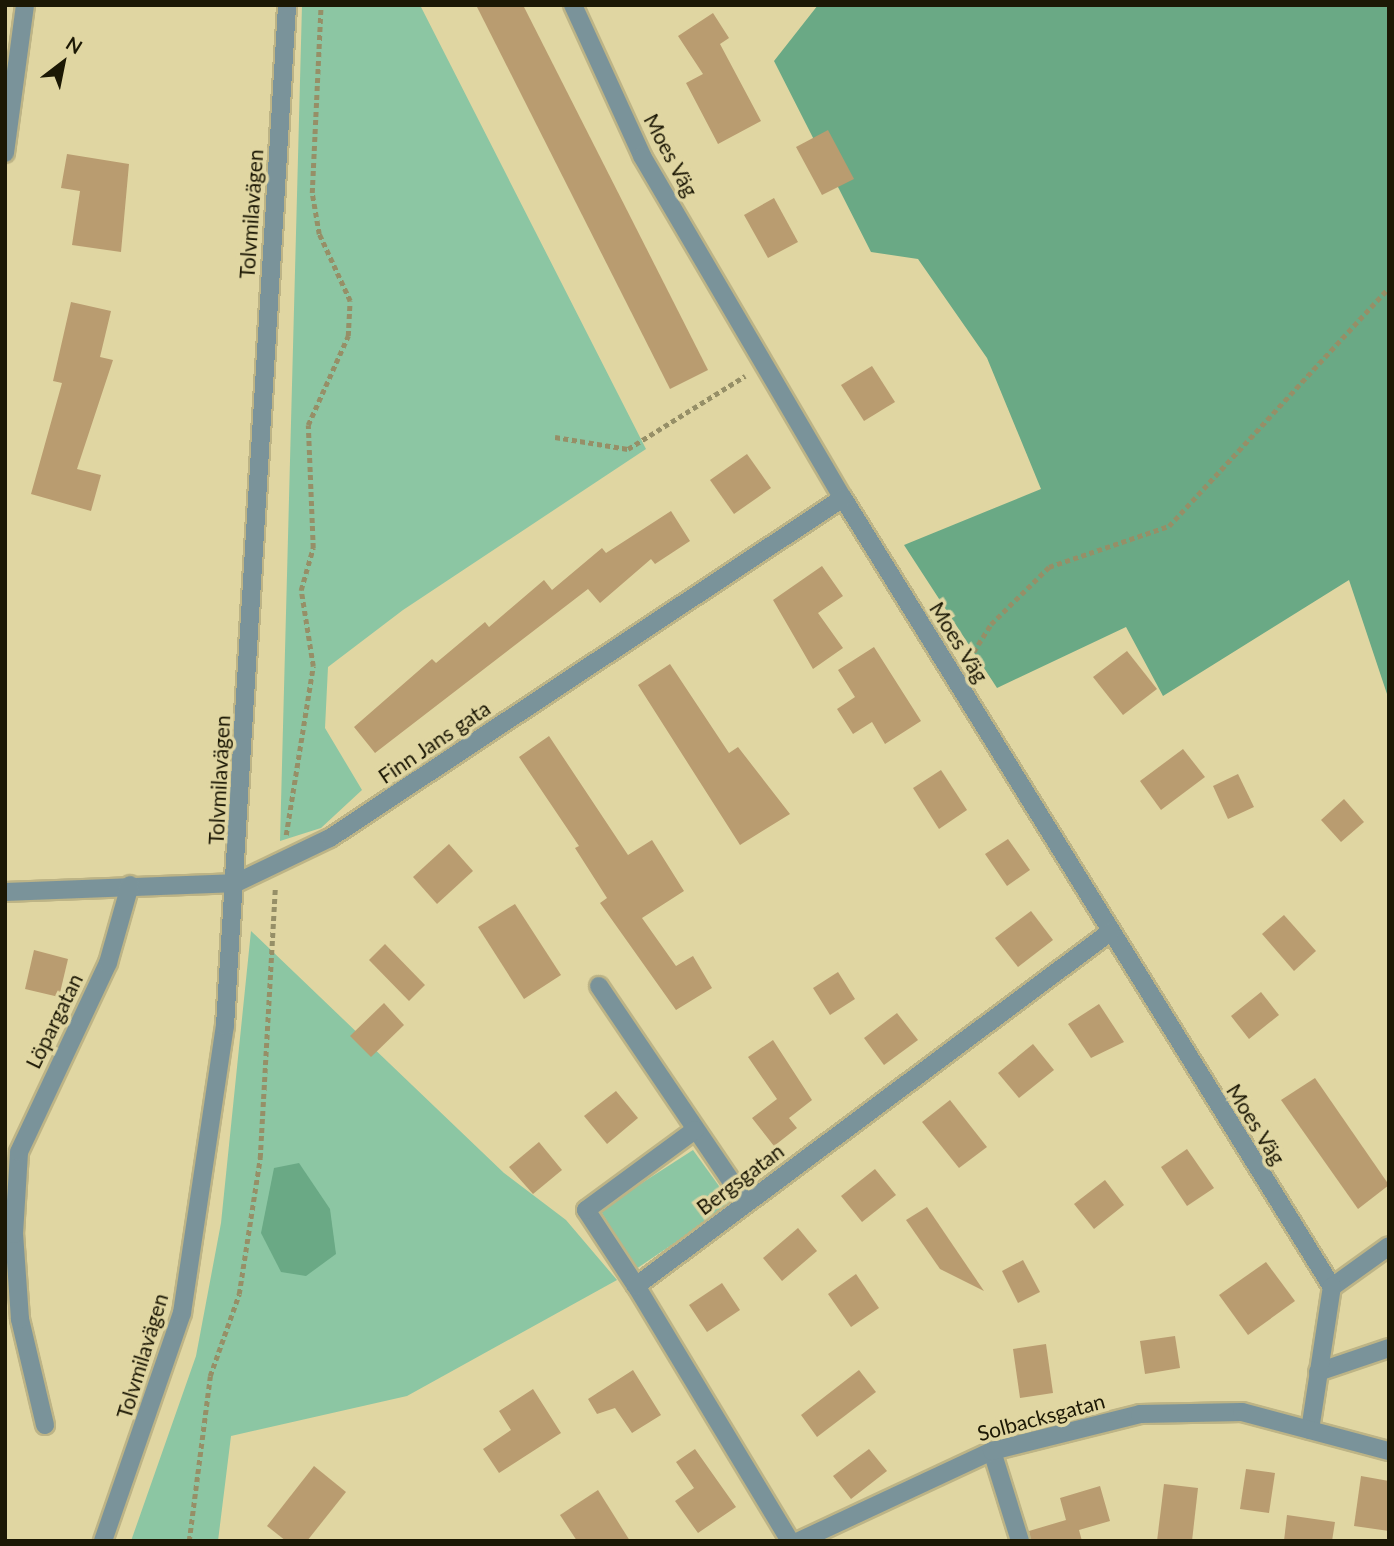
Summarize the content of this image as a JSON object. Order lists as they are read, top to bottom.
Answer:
{
  "streets": {
    "street": [
      "Moes Väg",
      "Tolvmilavägen",
      "Finn Jans gata",
      "Löpargatan",
      "Bergsgatan",
      "Solbacksgatan"
    ]
  },
  "crossings": [
    ["Moes Väg", "Finn Jans gata"],
    ["Moes Väg", "Bergsgatan"],
    ["Tolvmilavägen", "Finn Jans gata"],
    ["Finn Jans gata", "Löpargatan"]
  ],
  "north": "top right"
}
